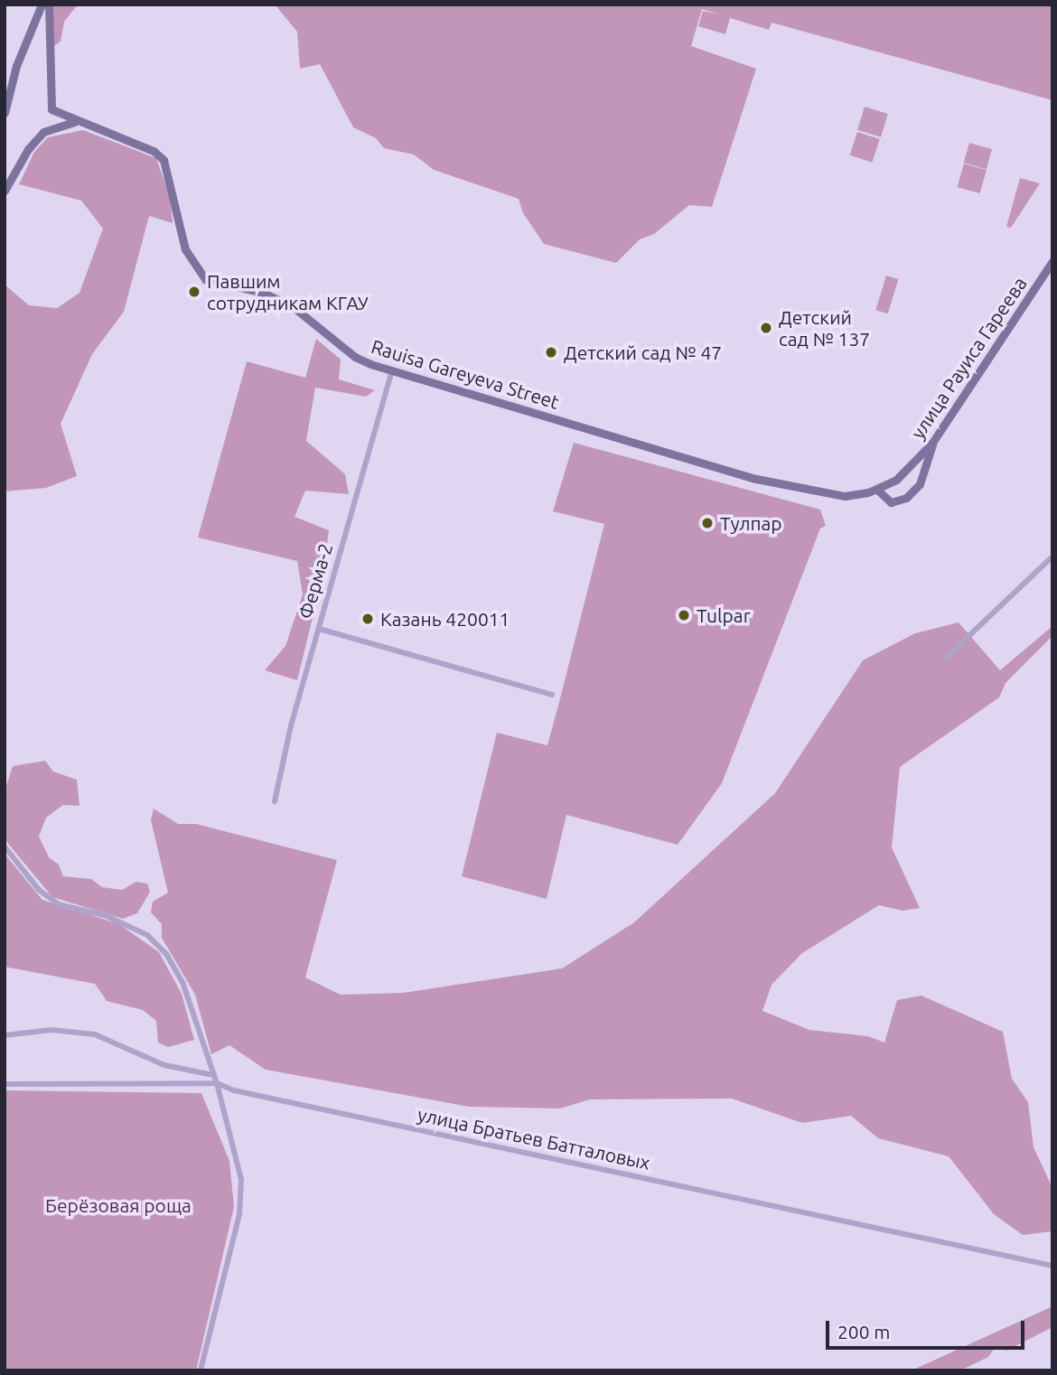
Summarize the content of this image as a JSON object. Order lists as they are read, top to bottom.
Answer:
{
  "streets": {
    "street": [
      "улица Рауиса Гареева",
      "Rauisa Gareyeva Street",
      "Ферма-2",
      "улица Братьев Батталовых"
    ]
  },
  "crossings": [
    ["улица Рауиса Гареева", "Rauisa Gareyeva Street"],
    ["Rauisa Gareyeva Street", "Ферма-2"]
  ],
  "parks": ["Берёзовая роща"],
  "places": [
    "Павшим сотрудникам КГАУ",
    "Детский сад № 137",
    "Детский сад № 47",
    "Тулпар",
    "Tulpar",
    "Казань 420011"
  ],
  "scale_bar": "200 m"
}
